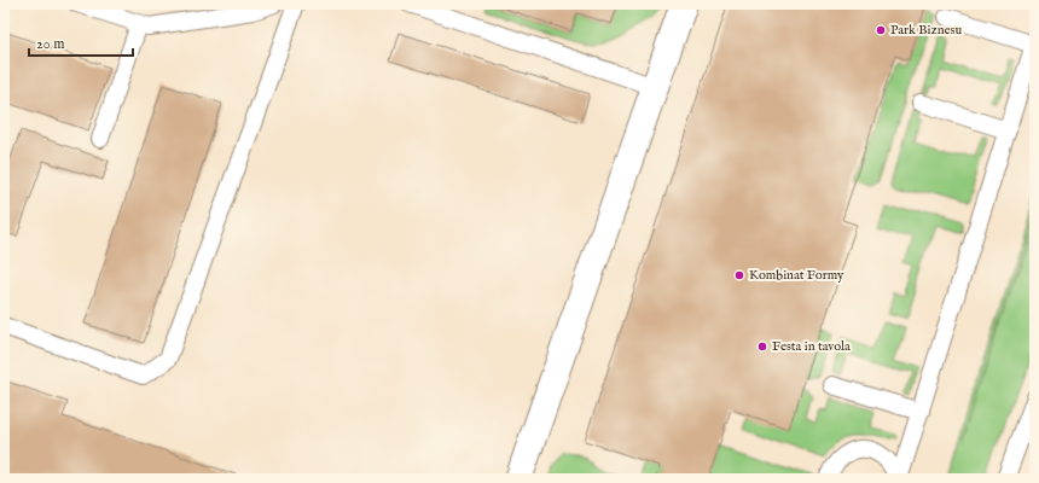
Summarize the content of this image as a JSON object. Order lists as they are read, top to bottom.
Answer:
{
  "places": ["Park Biznesu", "Kombinat Formy", "Festa in tavola"],
  "scale_bar": "20 m"
}
